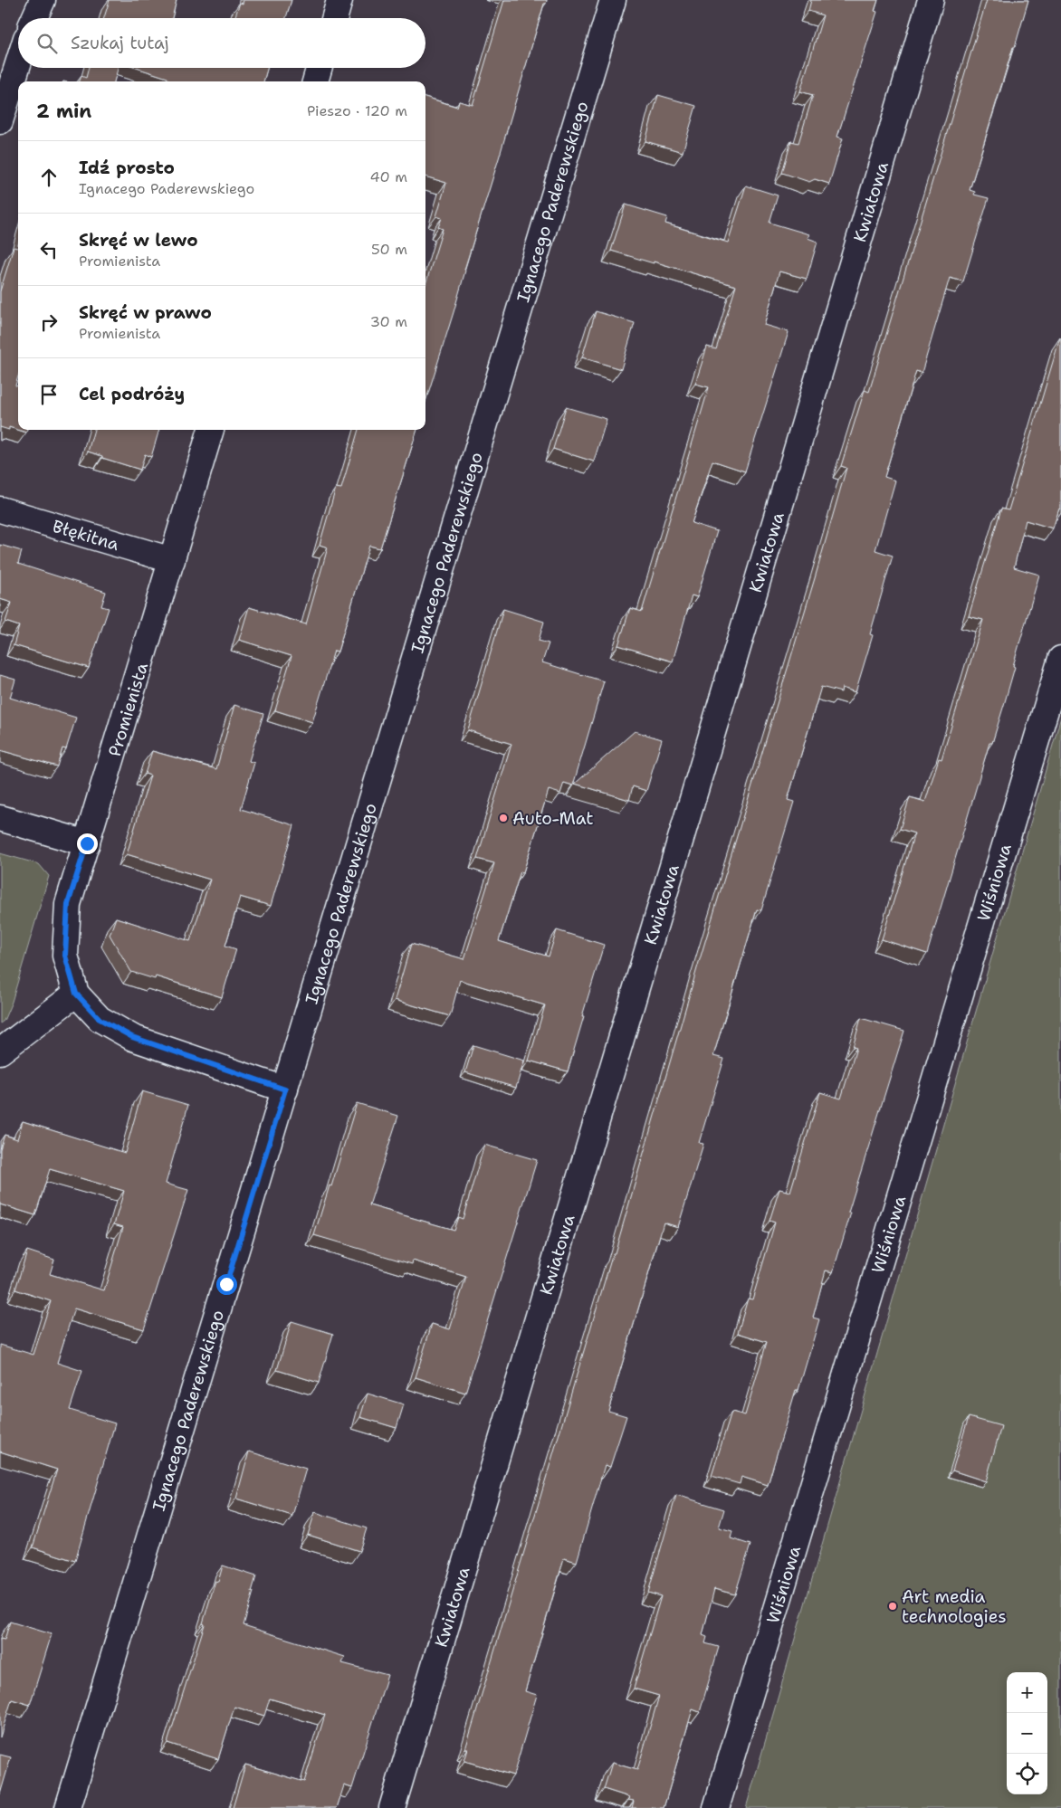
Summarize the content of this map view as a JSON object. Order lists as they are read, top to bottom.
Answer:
{
  "streets": {
    "street": [
      "Ignacego Paderewskiego",
      "Kwiatowa",
      "Błękitna",
      "Promienista",
      "Wiśniowa"
    ]
  },
  "crossings": [
    ["Ignacego Paderewskiego", "Promienista"],
    ["Błękitna", "Promienista"]
  ],
  "places": ["Auto-Mat", "Art media technologies"],
  "page": {
    "search": "Szukaj tutaj",
    "heading": ["2 min", "Pieszo · 120 m"],
    "list": [
      ["Idź prosto", "Ignacego Paderewskiego", "40 m"],
      ["Skręć w lewo", "Promienista", "50 m"],
      ["Skręć w prawo", "Promienista", "30 m"],
      "Cel podróży"
    ],
    "map_buttons": ["+", "−"]
  }
}
